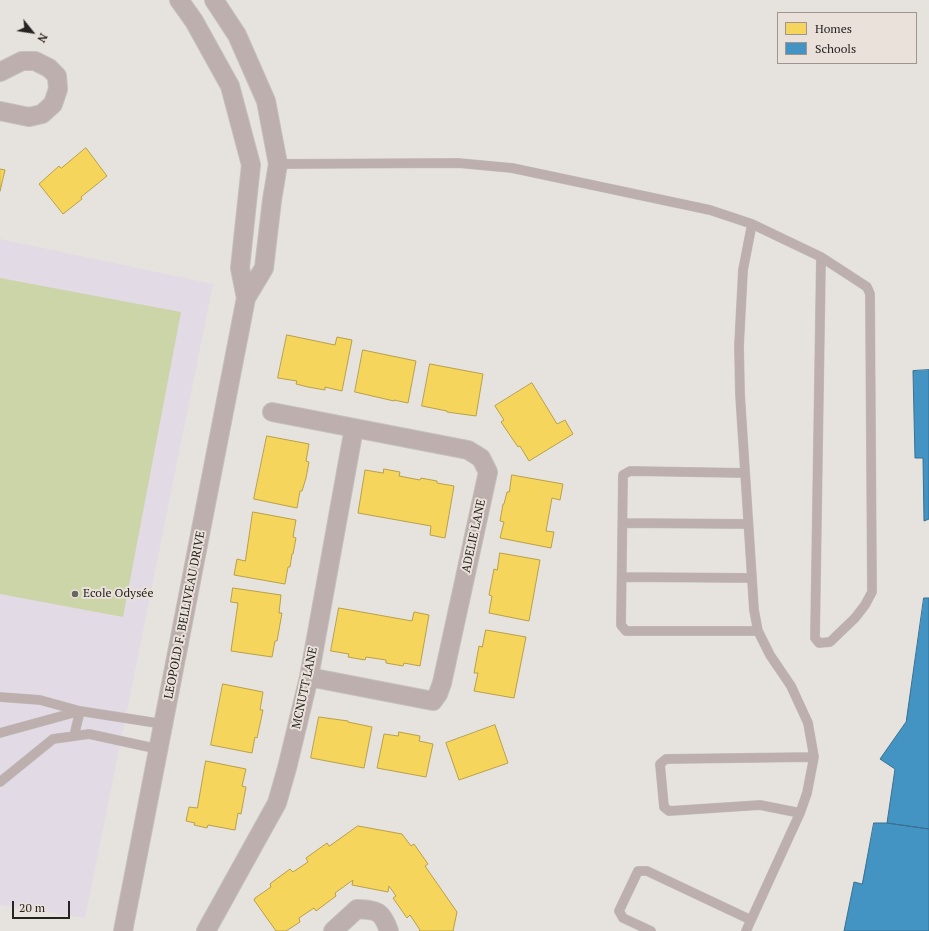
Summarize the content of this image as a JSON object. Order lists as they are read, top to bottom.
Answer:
{
  "streets": {
    "street": ["ADELIE LANE", "LEOPOLD F. BELLIVEAU DRIVE", "MCNUTT LANE"]
  },
  "crossings": [
    ["ADELIE LANE", "MCNUTT LANE"]
  ],
  "places": ["Ecole Odysée"],
  "legend": ["Homes", "Schools"],
  "scale_bar": "20 m",
  "north": "bottom right"
}
